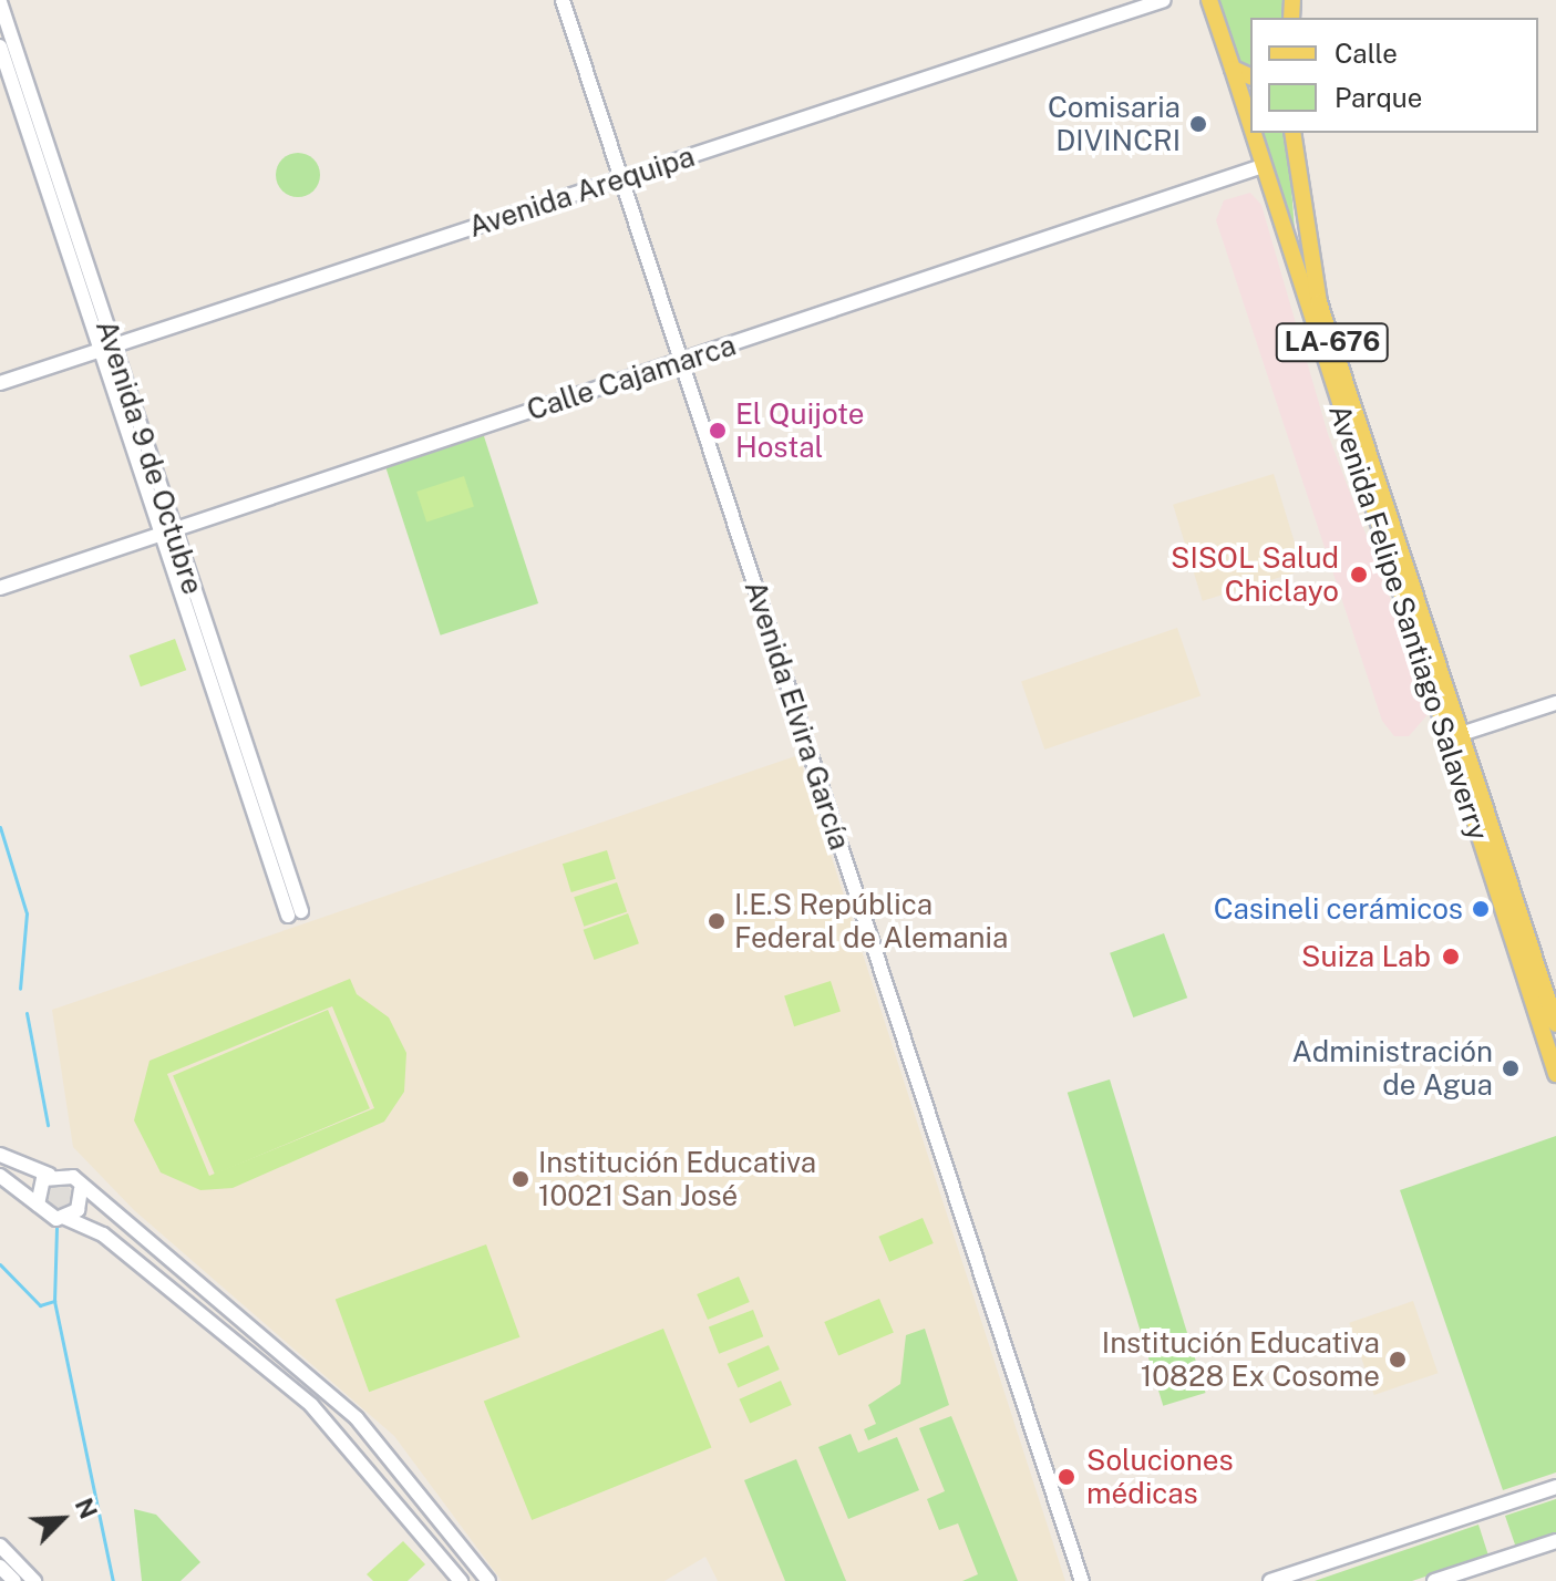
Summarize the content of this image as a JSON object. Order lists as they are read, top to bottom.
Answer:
{
  "streets": {
    "main road": ["LA-676", "Avenida Felipe Santiago Salaverry"],
    "street": [
      "Avenida Arequipa",
      "Calle Cajamarca",
      "Avenida 9 de Octubre",
      "Avenida Elvira García"
    ]
  },
  "crossings": [
    ["Avenida Arequipa", "Avenida 9 de Octubre"],
    ["Avenida Arequipa", "Avenida Elvira García"],
    ["LA-676", "Avenida Felipe Santiago Salaverry"],
    ["Calle Cajamarca", "Avenida 9 de Octubre"],
    ["Calle Cajamarca", "Avenida Felipe Santiago Salaverry"],
    ["Calle Cajamarca", "Avenida Elvira García"]
  ],
  "places": [
    "Comisaria DIVINCRI",
    "El Quijote Hostal",
    "SISOL Salud Chiclayo",
    "Casineli cerámicos",
    "I.E.S República Federal de Alemania",
    "Suiza Lab",
    "Administración de Agua",
    "Institución Educativa 10021 San José",
    "Institución Educativa 10828 Ex Cosome",
    "Soluciones médicas"
  ],
  "legend": ["Calle", "Parque"],
  "north": "top right"
}
